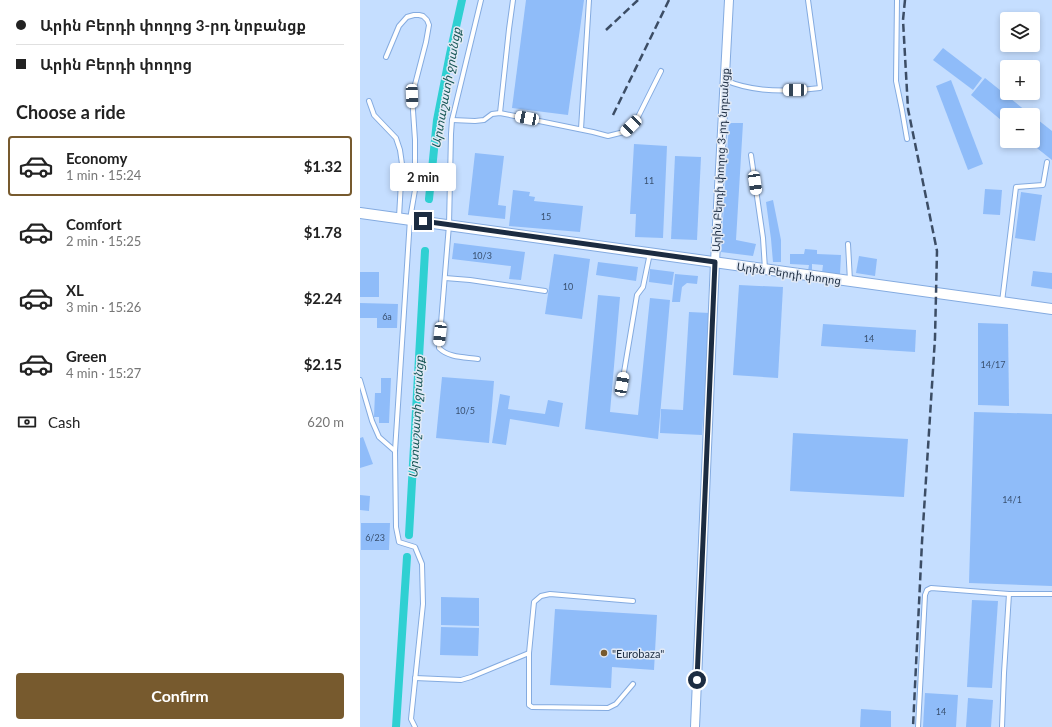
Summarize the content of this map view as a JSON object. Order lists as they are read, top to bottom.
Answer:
{
  "streets": {
    "street": ["Արին Բերդի փողոց 3-րդ նրբանցք", "Արին Բերդի փողոց"]
  },
  "crossings": [
    ["Արին Բերդի փողոց 3-րդ նրբանցք", "Արին Բերդի փողոց"]
  ],
  "water": ["Արտաշատի ջրանցք"],
  "places": ["\"Eurobaza\""],
  "house_numbers": [
    "11",
    "15",
    "10/3",
    "10",
    "6a",
    "14",
    "14/17",
    "10/5",
    "14/1",
    "6/23",
    "14"
  ],
  "page": {
    "banner": ["Արին Բերդի փողոց 3-րդ նրբանցք", "Արին Բերդի փողոց"],
    "map_buttons": ["+", "−"],
    "heading": "Choose a ride",
    "list": [
      {
        "name": "Economy",
        "note": "1 min · 15:24",
        "value": "$1.32"
      },
      {
        "name": "Comfort",
        "note": "2 min · 15:25",
        "value": "$1.78"
      },
      {
        "name": "XL",
        "note": "3 min · 15:26",
        "value": "$2.24"
      },
      {
        "name": "Green",
        "note": "4 min · 15:27",
        "value": "$2.15"
      }
    ],
    "bubble": "2 min",
    "pay": ["Cash", "620 m"],
    "buttons": "Confirm"
  }
}
